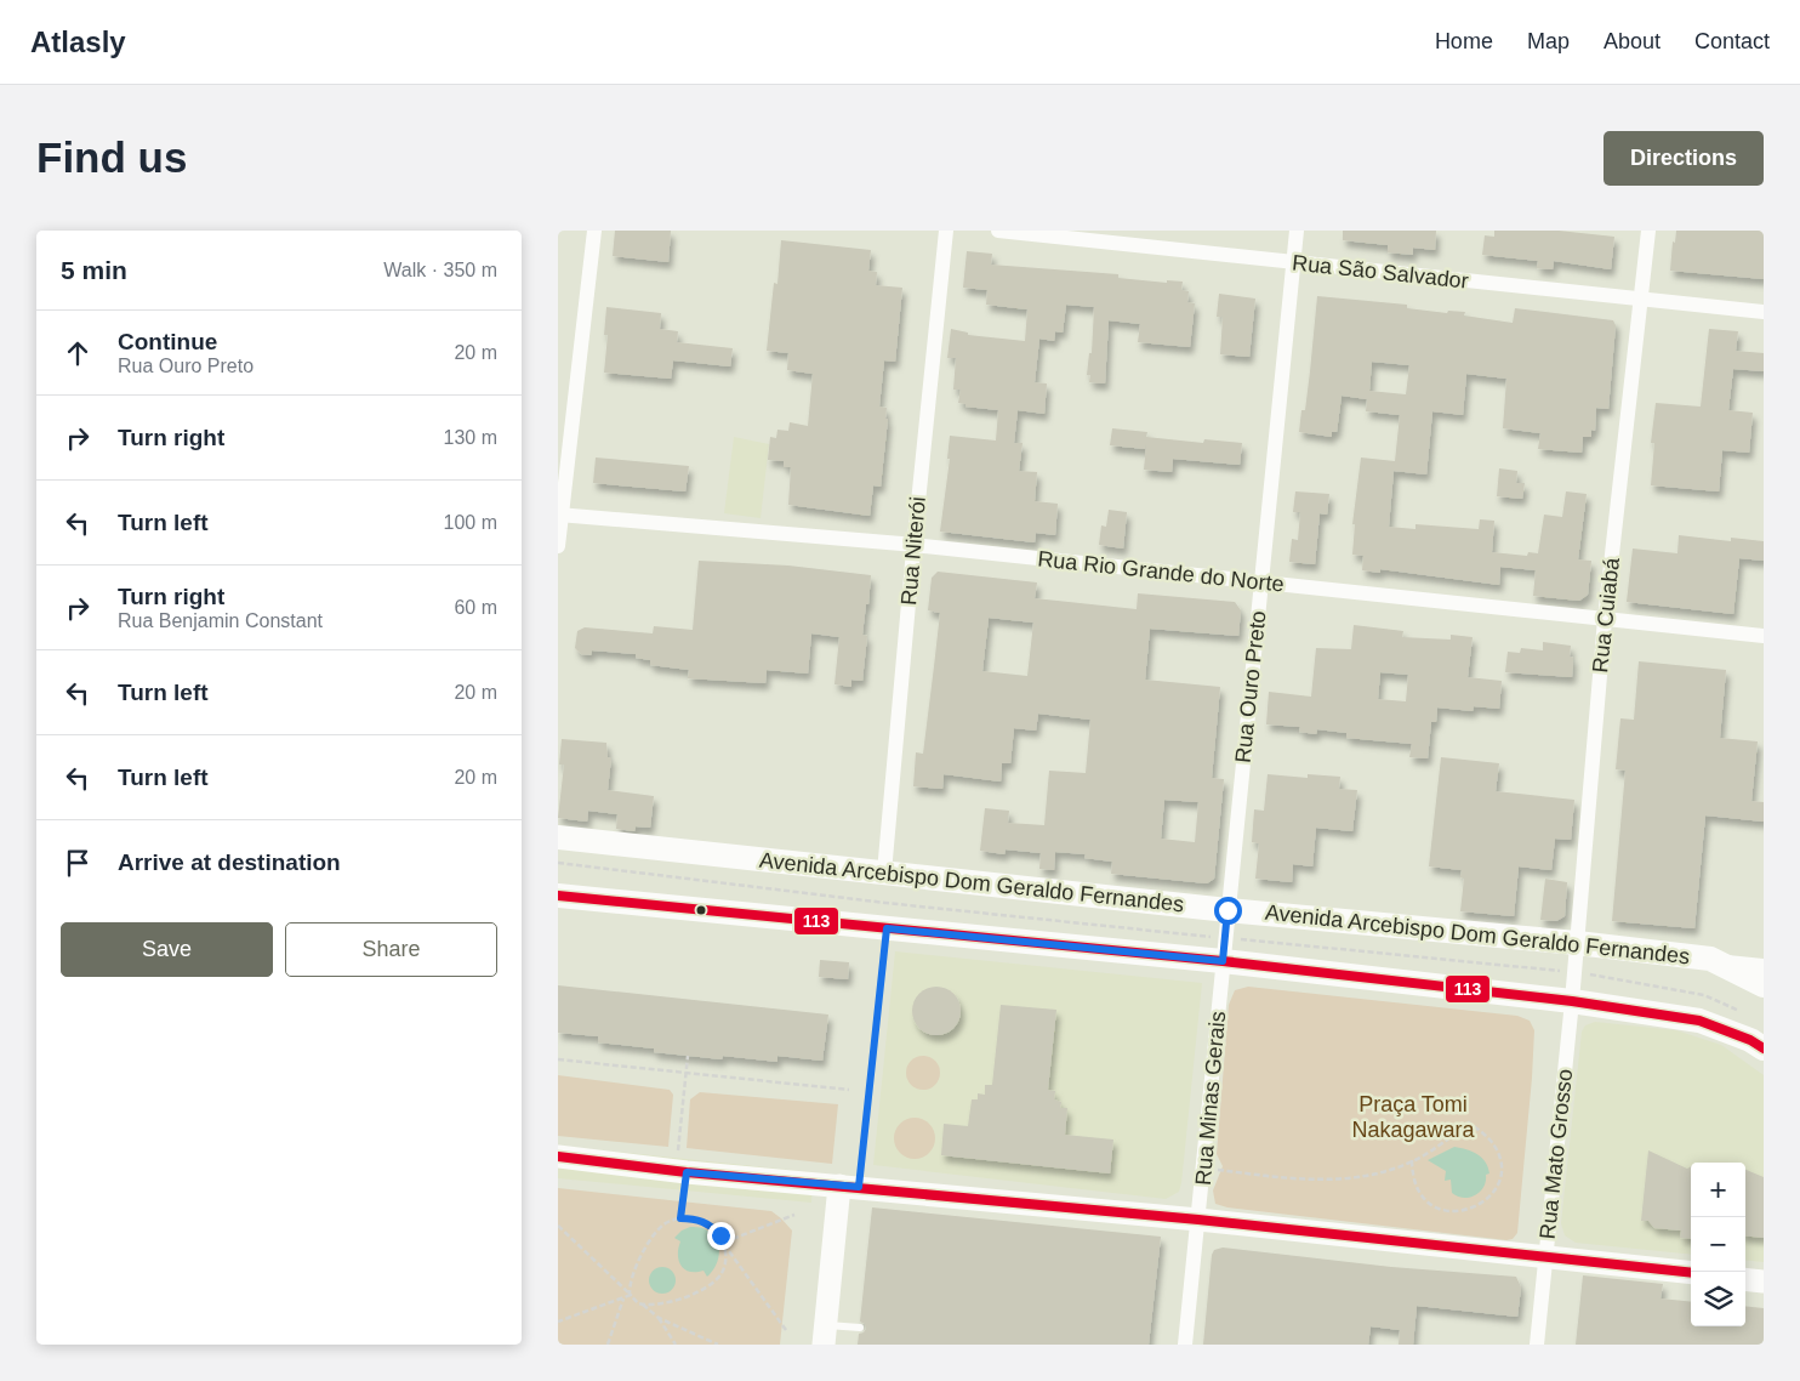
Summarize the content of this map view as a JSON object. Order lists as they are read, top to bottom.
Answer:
{
  "streets": {
    "main road": ["Avenida Arcebispo Dom Geraldo Fernandes"],
    "street": [
      "Rua São Salvador",
      "Rua Niterói",
      "Rua Rio Grande do Norte",
      "Rua Cuiabá",
      "Rua Ouro Preto",
      "Rua Minas Gerais",
      "Rua Mato Grosso"
    ]
  },
  "crossings": [
    ["Rua São Salvador", "Rua Cuiabá"],
    ["Rua São Salvador", "Rua Ouro Preto"],
    ["Rua Niterói", "Rua Rio Grande do Norte"],
    ["Rua Niterói", "Avenida Arcebispo Dom Geraldo Fernandes"],
    ["Rua Rio Grande do Norte", "Rua Cuiabá"],
    ["Rua Rio Grande do Norte", "Rua Ouro Preto"],
    ["Rua Cuiabá", "Avenida Arcebispo Dom Geraldo Fernandes"],
    ["Rua Cuiabá", "Rua Mato Grosso"],
    ["Rua Ouro Preto", "Avenida Arcebispo Dom Geraldo Fernandes"],
    ["Rua Ouro Preto", "Rua Minas Gerais"]
  ],
  "parks": ["Praça Tomi Nakagawara"],
  "lines": ["transit line 113"],
  "page": {
    "header": "Atlasly",
    "nav": [
      "Home",
      "Map",
      "About",
      "Contact"
    ],
    "buttons": [
      "Directions",
      ["Save", "Share"]
    ],
    "title": "Find us",
    "heading": ["5 min", "Walk · 350 m"],
    "list": [
      ["Continue", "Rua Ouro Preto", "20 m"],
      ["Turn right", "130 m"],
      ["Turn left", "100 m"],
      ["Turn right", "Rua Benjamin Constant", "60 m"],
      ["Turn left", "20 m"],
      ["Turn left", "20 m"],
      "Arrive at destination"
    ],
    "map_buttons": ["+", "−"]
  }
}
